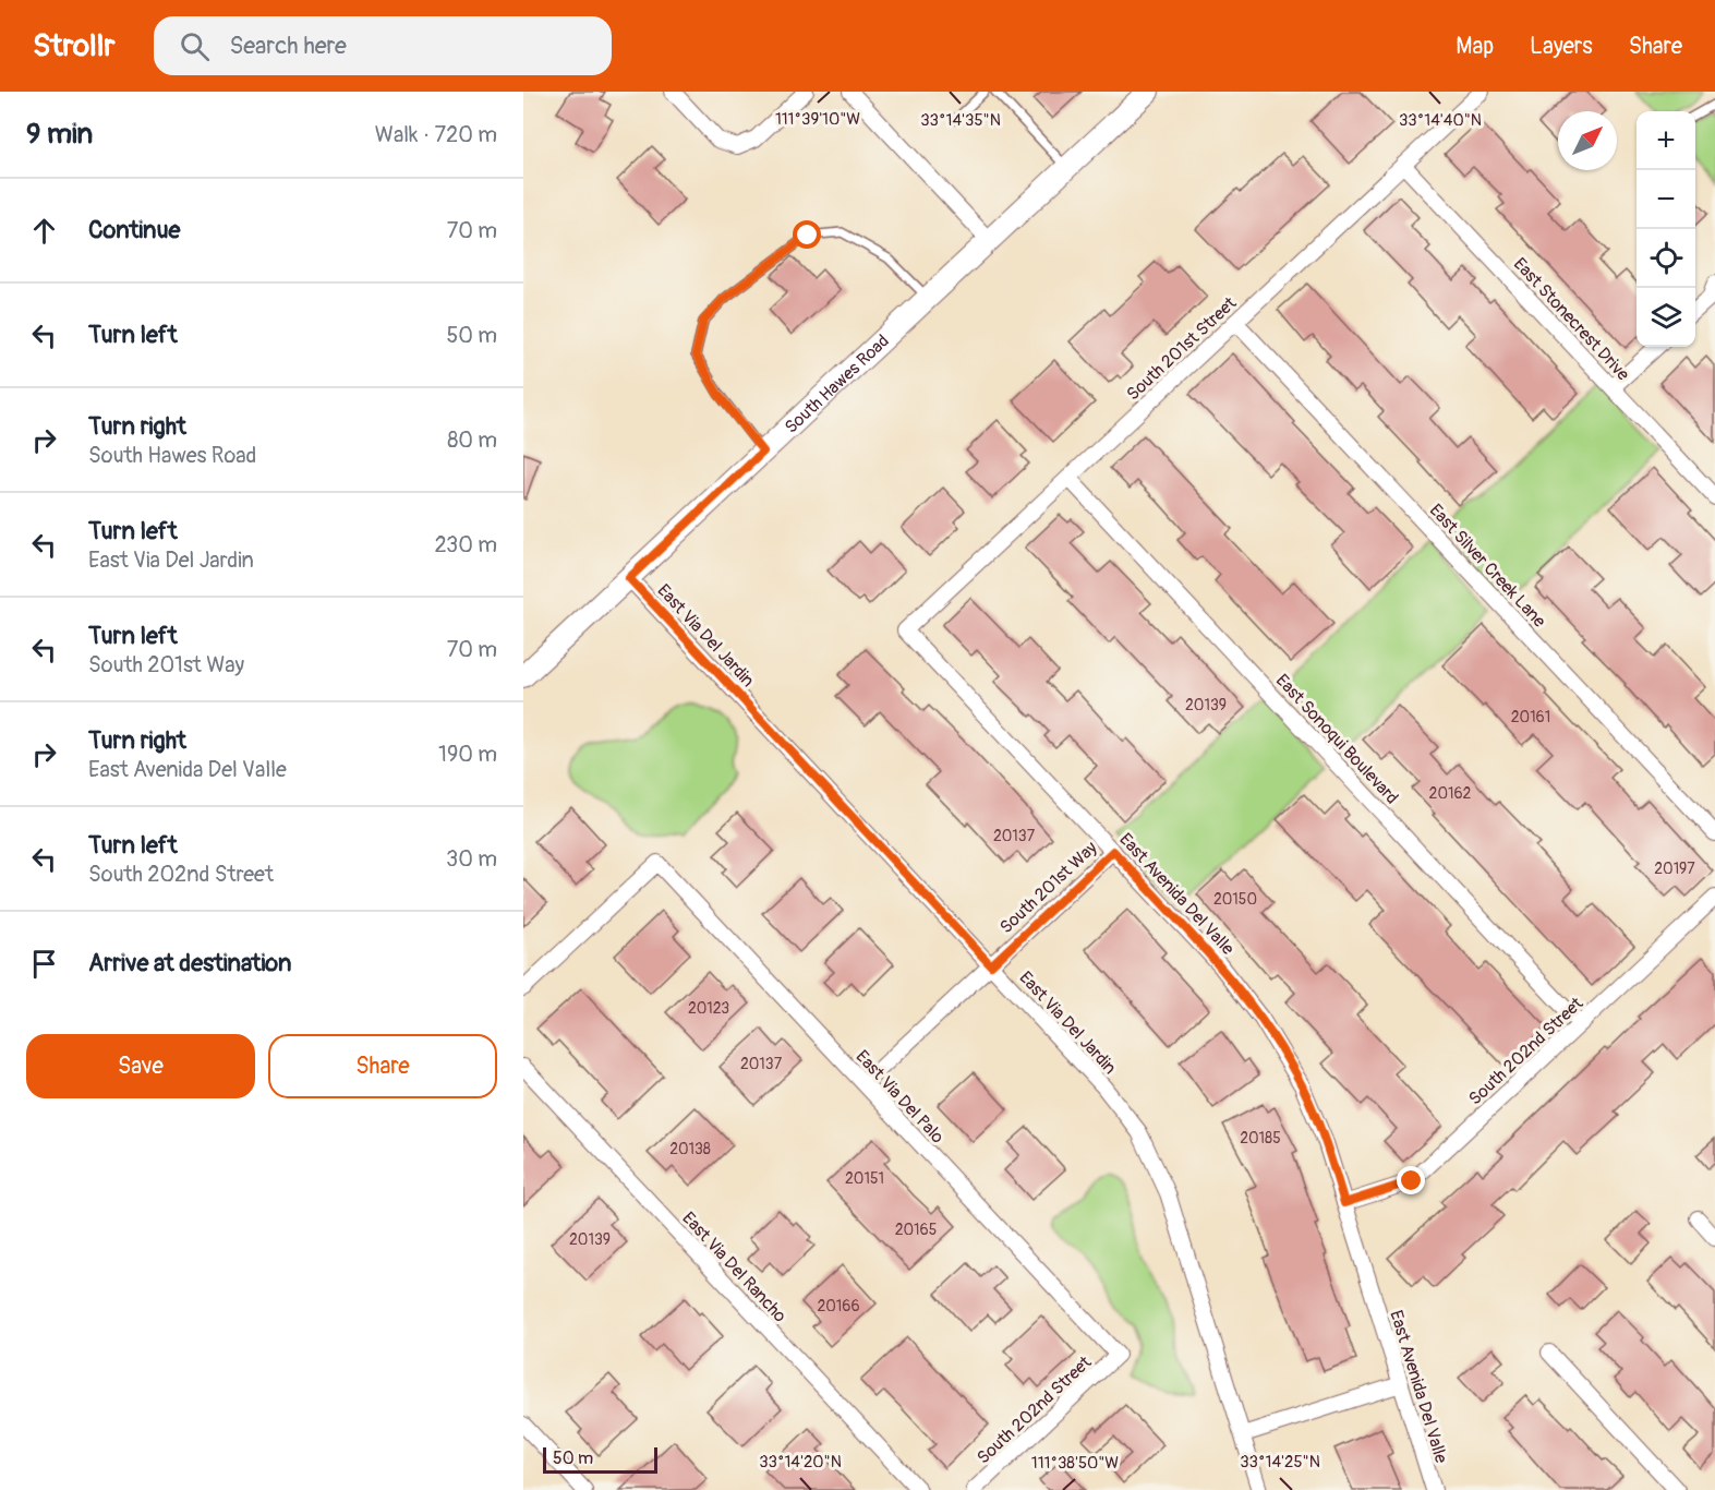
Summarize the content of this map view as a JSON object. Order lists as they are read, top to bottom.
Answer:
{
  "streets": {
    "main road": ["South Hawes Road"],
    "street": [
      "East Stonecrest Drive",
      "South 201st Street",
      "East Silver Creek Lane",
      "East Via Del Jardin",
      "East Sonoqui Boulevard",
      "South 201st Way",
      "East Avenida Del Valle",
      "South 202nd Street",
      "East Via Del Palo",
      "East Via Del Rancho"
    ]
  },
  "crossings": [
    ["East Stonecrest Drive", "South 201st Street"],
    ["South 201st Street", "East Silver Creek Lane"],
    ["South 201st Street", "East Sonoqui Boulevard"],
    ["South 201st Street", "East Avenida Del Valle"],
    ["South Hawes Road", "East Via Del Jardin"],
    ["East Via Del Jardin", "South 201st Way"],
    ["East Sonoqui Boulevard", "South 202nd Street"],
    ["South 201st Way", "East Avenida Del Valle"],
    ["South 201st Way", "East Via Del Palo"],
    ["East Avenida Del Valle", "South 202nd Street"],
    ["South 202nd Street", "East Via Del Palo"]
  ],
  "house_numbers": [
    "20139",
    "20161",
    "20162",
    "20137",
    "20197",
    "20150",
    "20123",
    "20137",
    "20185",
    "20138",
    "20151",
    "20165",
    "20139",
    "20166"
  ],
  "scale_bar": "50 m",
  "north": "top right",
  "page": {
    "header": "Strollr",
    "search": "Search here",
    "nav": ["Map", "Layers", "Share"],
    "heading": ["9 min", "Walk · 720 m"],
    "map_buttons": ["+", "−"],
    "list": [
      ["Continue", "70 m"],
      ["Turn left", "50 m"],
      ["Turn right", "South Hawes Road", "80 m"],
      ["Turn left", "East Via Del Jardin", "230 m"],
      ["Turn left", "South 201st Way", "70 m"],
      ["Turn right", "East Avenida Del Valle", "190 m"],
      ["Turn left", "South 202nd Street", "30 m"],
      "Arrive at destination"
    ],
    "buttons": ["Save", "Share"],
    "scale": "50 m"
  },
  "coordinates": [
    "111°39'10\"W",
    "33°14'35\"N",
    "33°14'40\"N",
    "33°14'20\"N",
    "33°14'25\"N",
    "111°38'50\"W"
  ]
}
